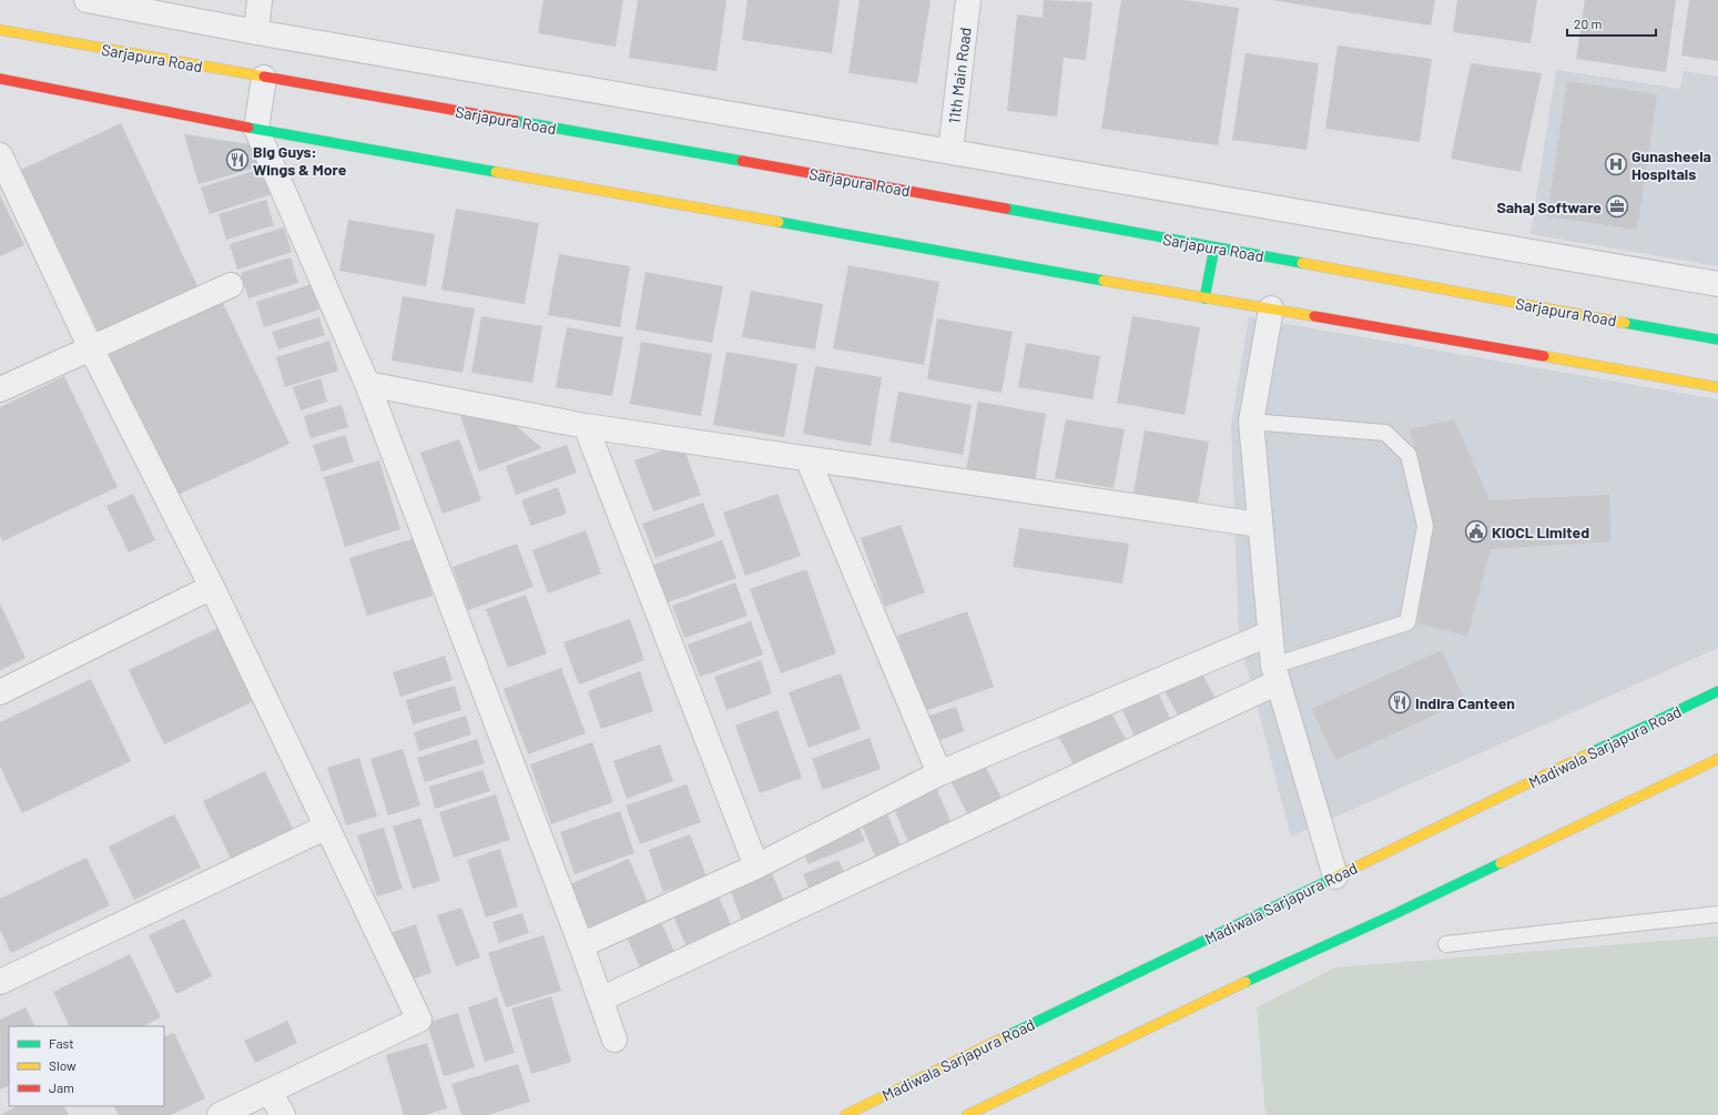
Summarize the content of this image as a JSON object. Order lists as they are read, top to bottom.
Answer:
{
  "streets": {
    "main road": ["Sarjapura Road", "Madiwala Sarjapura Road"],
    "street": ["11th Main Road"]
  },
  "places": {
    "restaurant": ["Big Guys: Wings & More", "Indira Canteen"],
    "hospital": ["Gunasheela Hospitals"],
    "office": ["Sahaj Software"],
    "public building": ["KIOCL Limited"]
  },
  "legend": ["Fast", "Slow", "Jam"],
  "scale_bar": "20 m"
}
